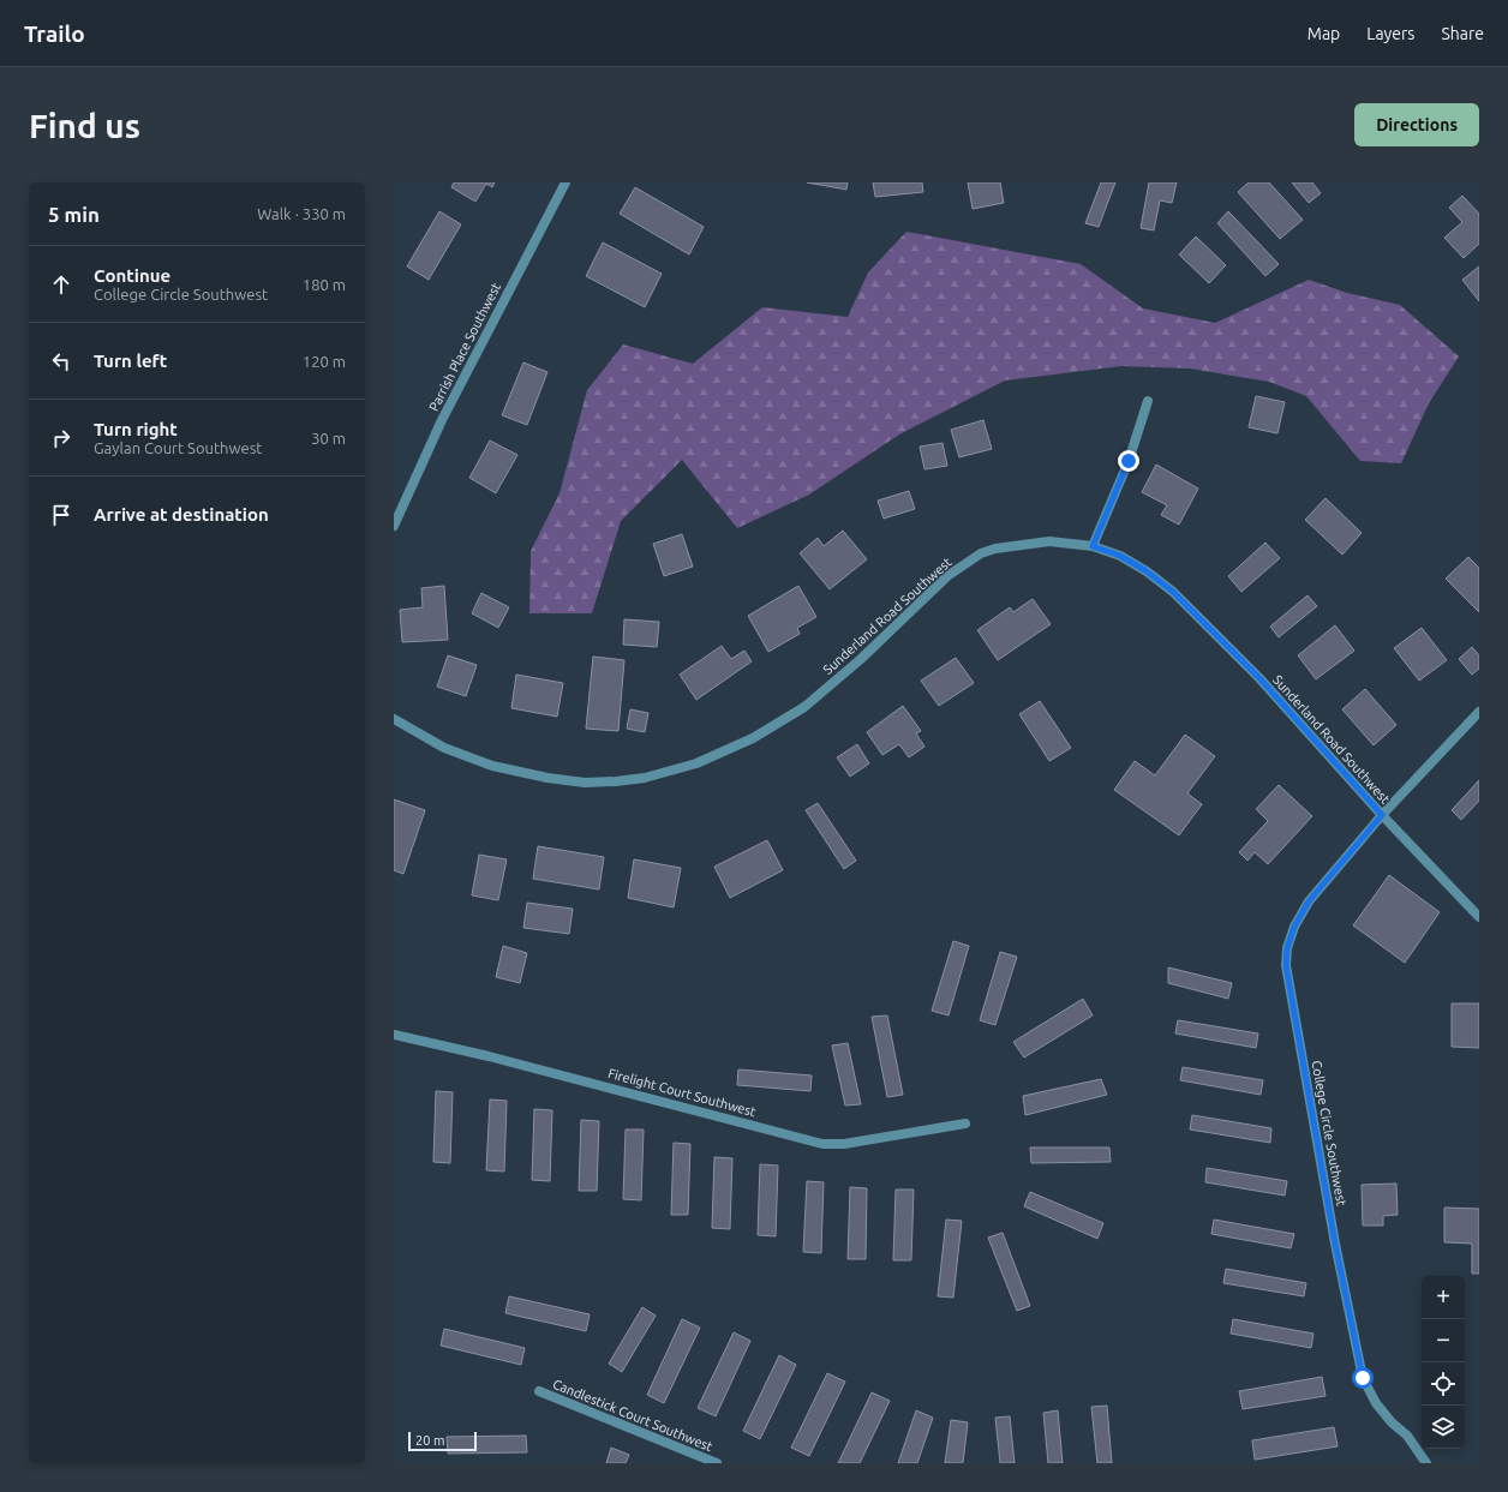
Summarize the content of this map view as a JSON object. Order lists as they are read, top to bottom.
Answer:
{
  "streets": {
    "street": [
      "Parrish Place Southwest",
      "Sunderland Road Southwest",
      "Firelight Court Southwest",
      "College Circle Southwest",
      "Candlestick Court Southwest"
    ]
  },
  "crossings": [
    ["Sunderland Road Southwest", "College Circle Southwest"]
  ],
  "scale_bar": "20 m",
  "page": {
    "header": "Trailo",
    "nav": ["Map", "Layers", "Share"],
    "buttons": "Directions",
    "title": "Find us",
    "heading": ["5 min", "Walk · 330 m"],
    "list": [
      ["Continue", "College Circle Southwest", "180 m"],
      ["Turn left", "120 m"],
      ["Turn right", "Gaylan Court Southwest", "30 m"],
      "Arrive at destination"
    ],
    "map_buttons": ["+", "−"],
    "scale": "20 m"
  }
}
